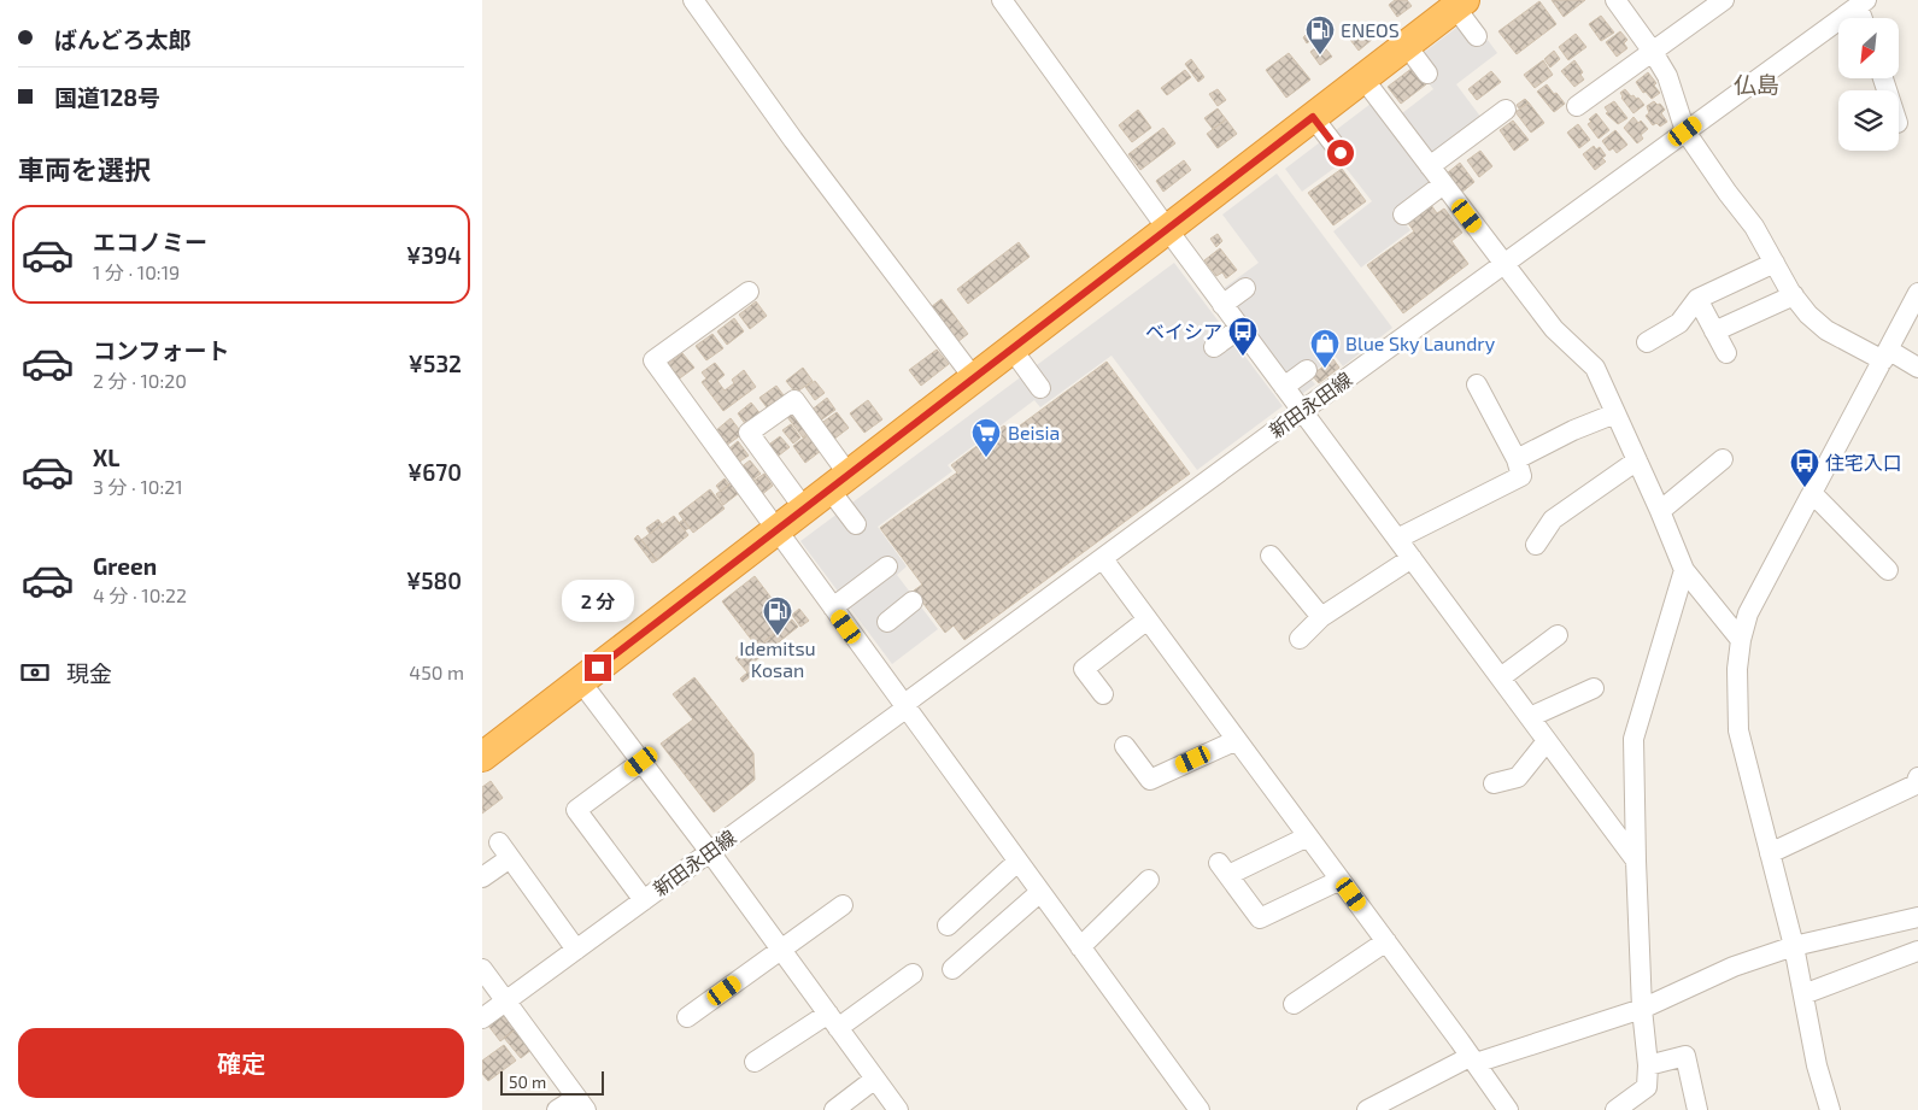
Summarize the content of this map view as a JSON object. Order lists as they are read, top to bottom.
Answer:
{
  "streets": {
    "street": ["新田永田線"]
  },
  "districts": ["仏島"],
  "places": {
    "fuel station": ["ENEOS", "Idemitsu Kosan"],
    "bus stop": ["ベイシア", "住宅入口"],
    "shop": ["Blue Sky Laundry"],
    "supermarket": ["Beisia"]
  },
  "scale_bar": "50 m",
  "north": "bottom left",
  "page": {
    "banner": ["ばんどろ太郎", "国道128号"],
    "heading": "車両を選択",
    "list": [
      {
        "name": "エコノミー",
        "note": "1 分 · 10:19",
        "value": "¥394"
      },
      {
        "name": "コンフォート",
        "note": "2 分 · 10:20",
        "value": "¥532"
      },
      {
        "name": "XL",
        "note": "3 分 · 10:21",
        "value": "¥670"
      },
      {
        "name": "Green",
        "note": "4 分 · 10:22",
        "value": "¥580"
      }
    ],
    "bubble": "2 分",
    "pay": ["現金", "450 m"],
    "buttons": "確定",
    "scale": "50 m"
  }
}
